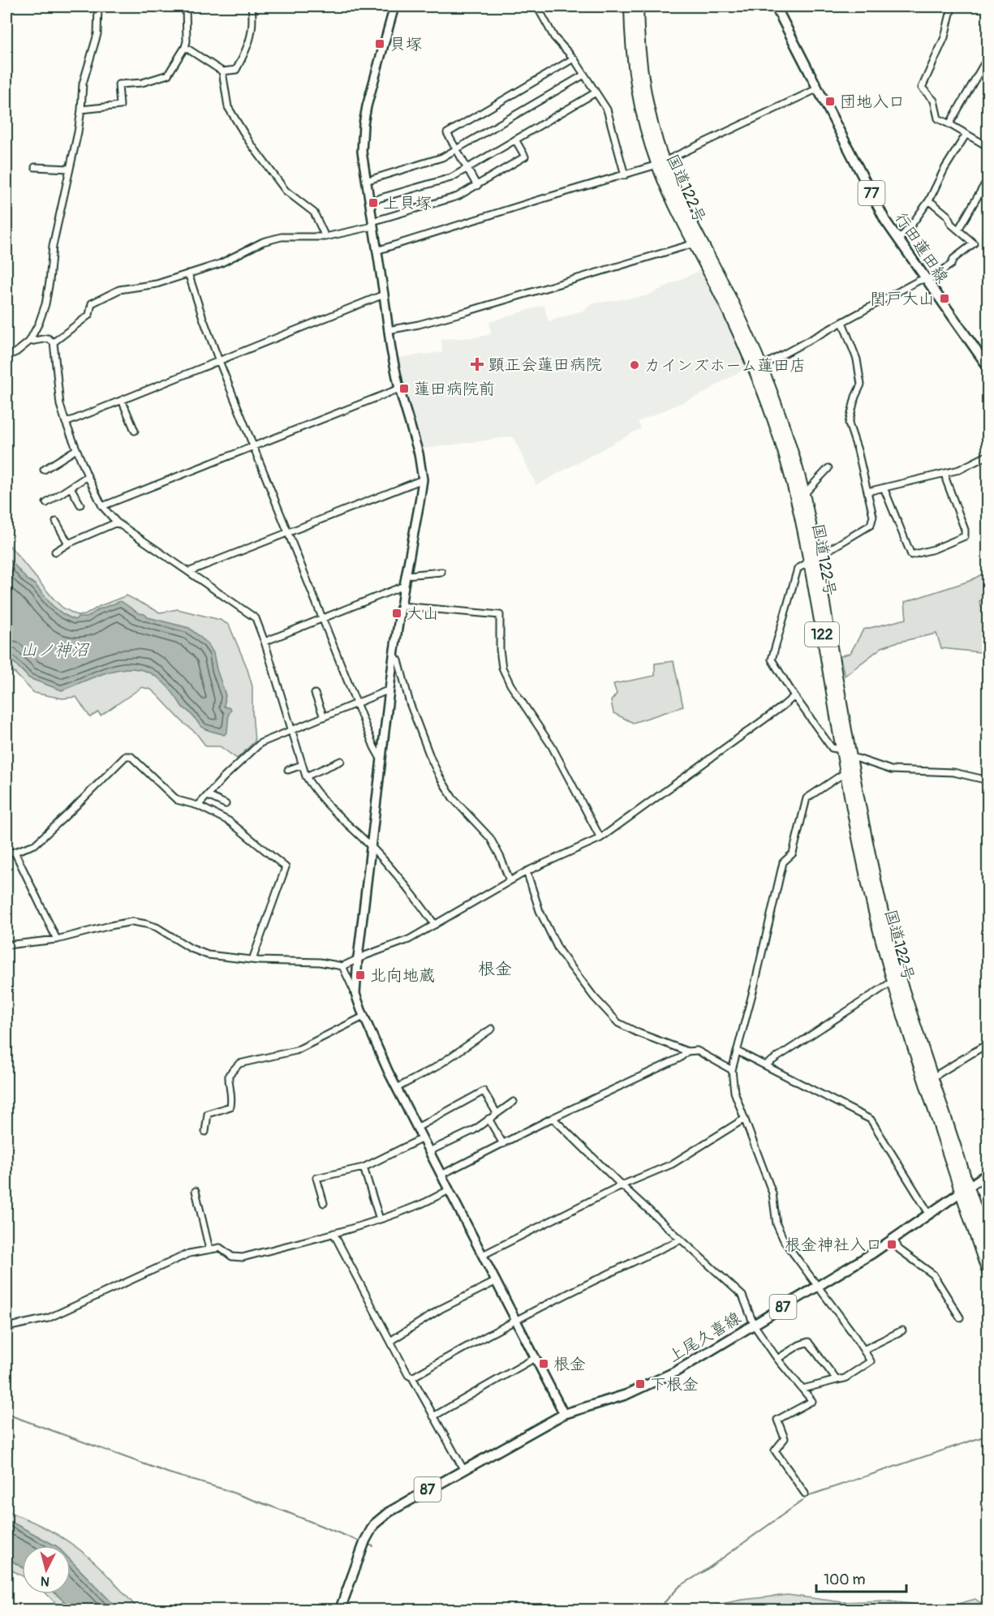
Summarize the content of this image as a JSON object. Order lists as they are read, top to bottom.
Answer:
{
  "streets": {
    "highway": ["国道122号", "122"],
    "main road": [
      "77",
      "行田蓮田線",
      "87",
      "上尾久喜線"
    ]
  },
  "crossings": [
    ["国道122号", "上尾久喜線"]
  ],
  "districts": ["根金"],
  "water": ["山ノ神沼"],
  "places": {
    "transit": [
      "貝塚",
      "団地入口",
      "上貝塚",
      "閏戸大山",
      "蓮田病院前",
      "大山",
      "北向地蔵",
      "根金神社入口",
      "根金",
      "下根金"
    ],
    "health": ["顕正会蓮田病院"],
    "other": ["カインズホーム蓮田店"]
  },
  "scale_bar": "100 m",
  "north": "bottom"
}
